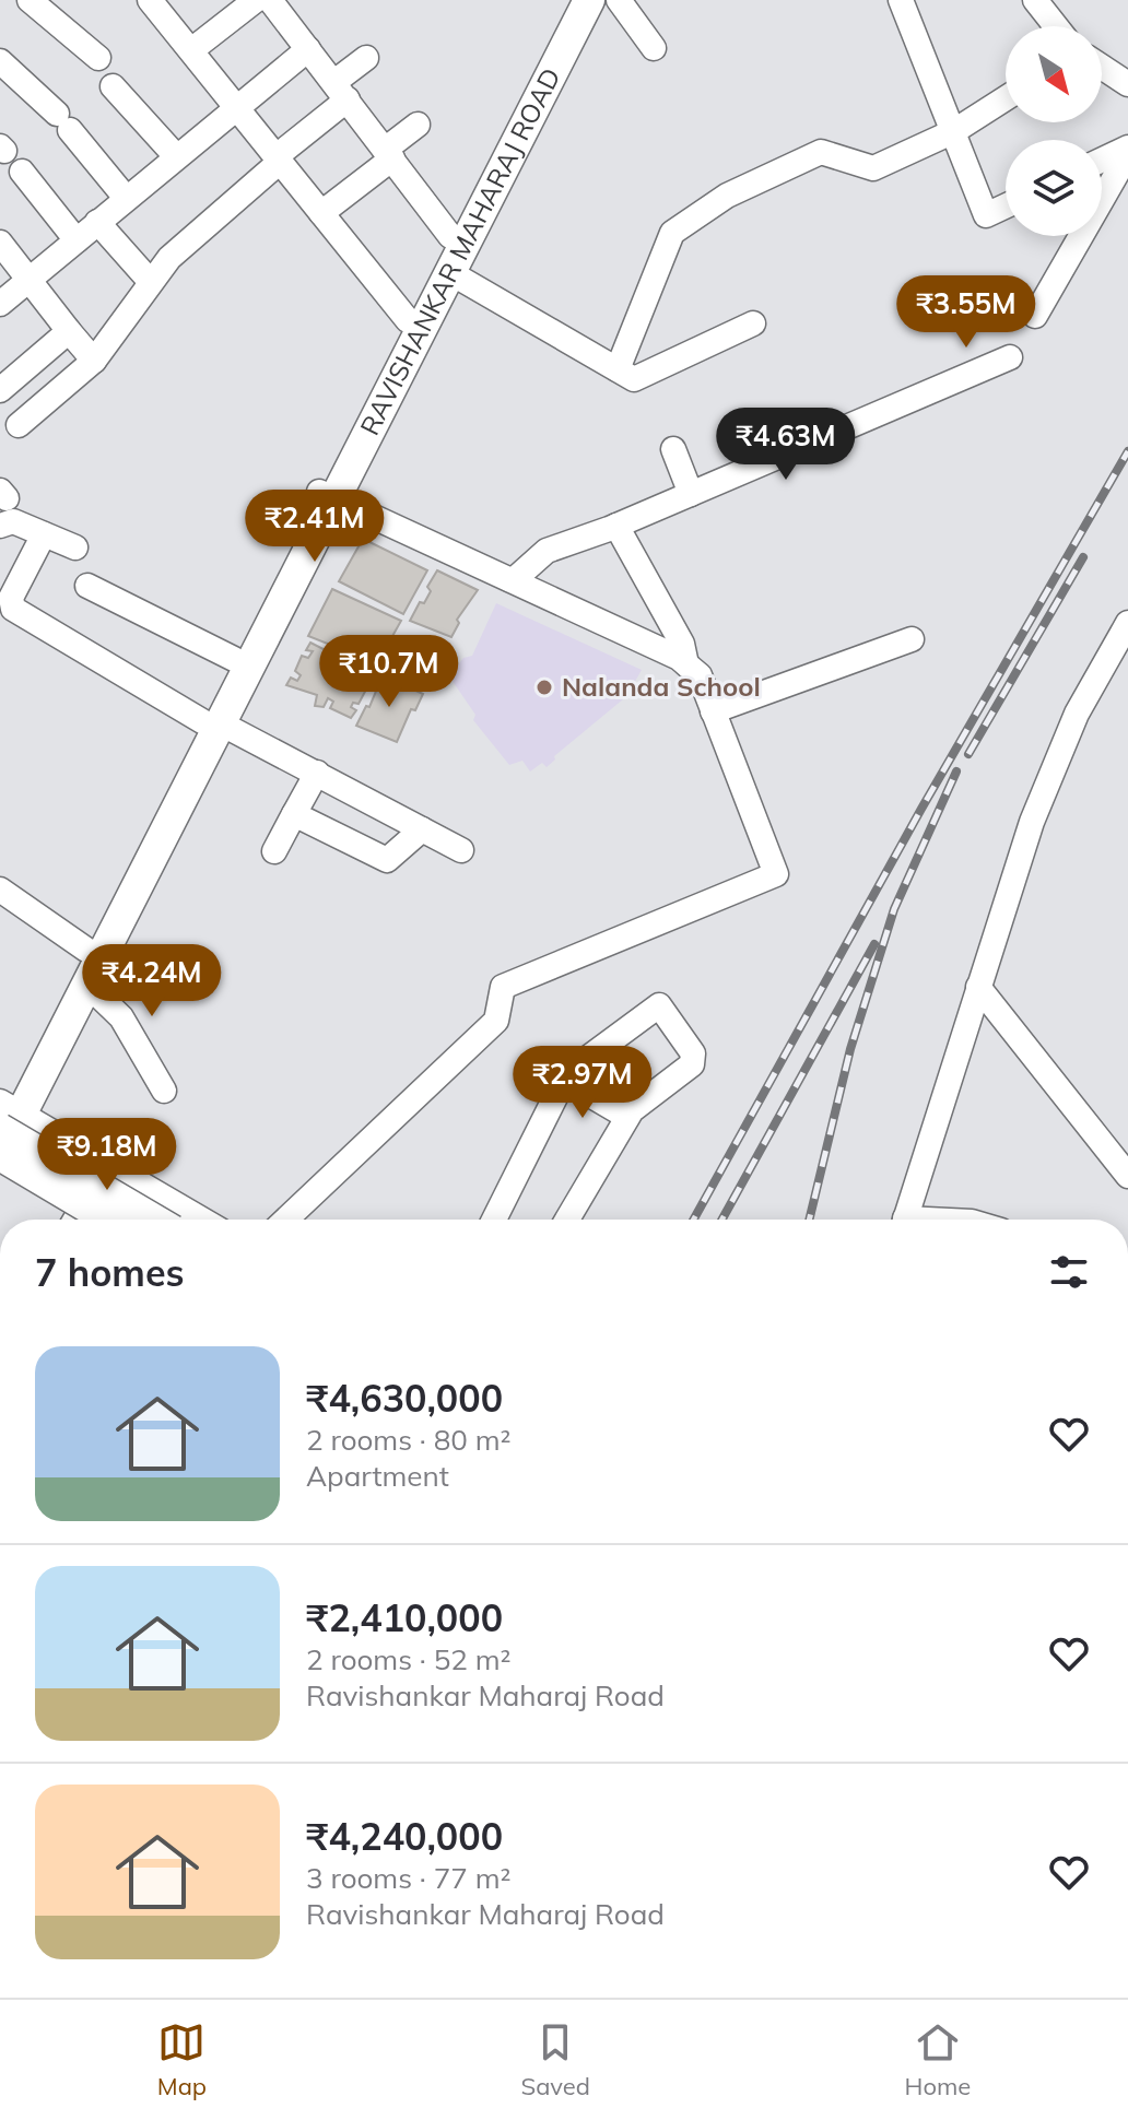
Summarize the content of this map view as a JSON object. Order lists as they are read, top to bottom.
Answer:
{
  "streets": {
    "main road": ["RAVISHANKAR MAHARAJ ROAD"]
  },
  "places": ["Nalanda School"],
  "north": "bottom right",
  "page": {
    "price": [
      "₹3.55M",
      "₹4.63M",
      "₹2.41M",
      "₹10.7M",
      "₹4.24M",
      "₹2.97M",
      "₹9.18M"
    ],
    "heading": "7 homes",
    "list": [
      {
        "name": "₹4,630,000",
        "note": "2 rooms · 80 m² · Apartment"
      },
      {
        "name": "₹2,410,000",
        "note": "2 rooms · 52 m² · Ravishankar Maharaj Road"
      },
      {
        "name": "₹4,240,000",
        "note": "3 rooms · 77 m² · Ravishankar Maharaj Road"
      }
    ],
    "tabs": ["Map", "Saved", "Home"]
  }
}
